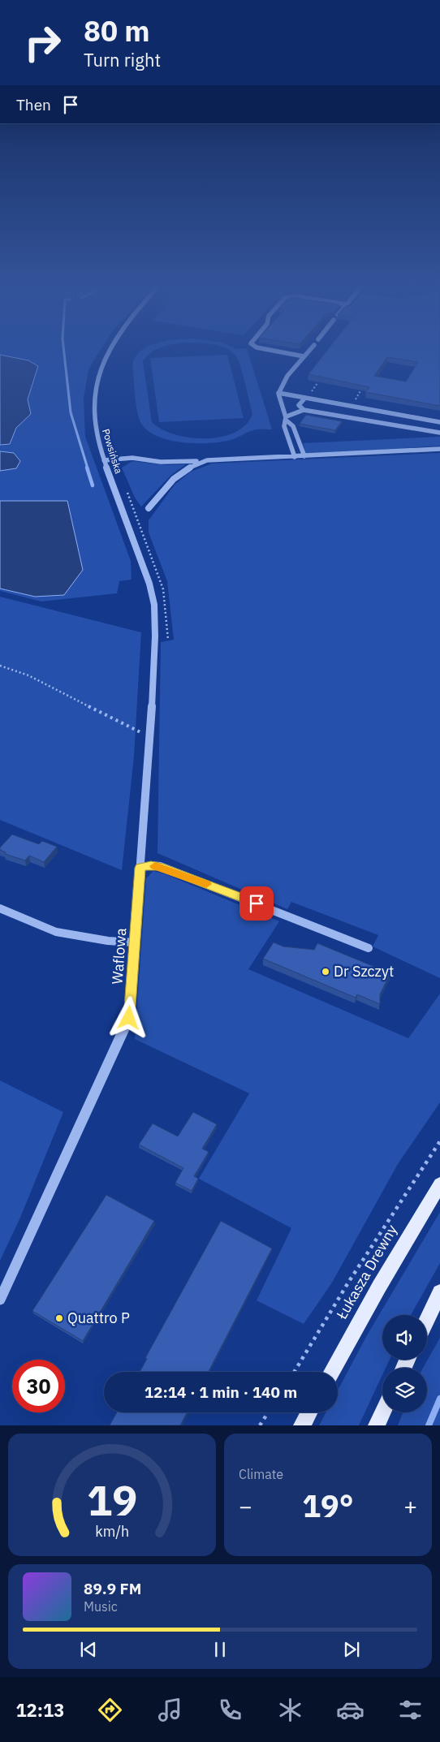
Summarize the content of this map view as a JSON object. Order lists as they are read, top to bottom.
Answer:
{
  "streets": {
    "main road": ["Łukasza Drewny"],
    "street": ["Powsińska", "Waflowa"]
  },
  "crossings": [
    ["Powsińska", "Waflowa"]
  ],
  "places": ["Dr Szczyt", "Quattro P"],
  "page": {
    "turn": ["80 m", "Turn right"],
    "then": "Then",
    "limit": "30",
    "trip": "12:14 · 1 min · 140 m",
    "tile": "Climate",
    "heat": ["−", "19°", "+"],
    "song": ["89.9 FM", "Music"],
    "tabs": "12:13",
    "gauge": ["19", "km/h"]
  }
}
